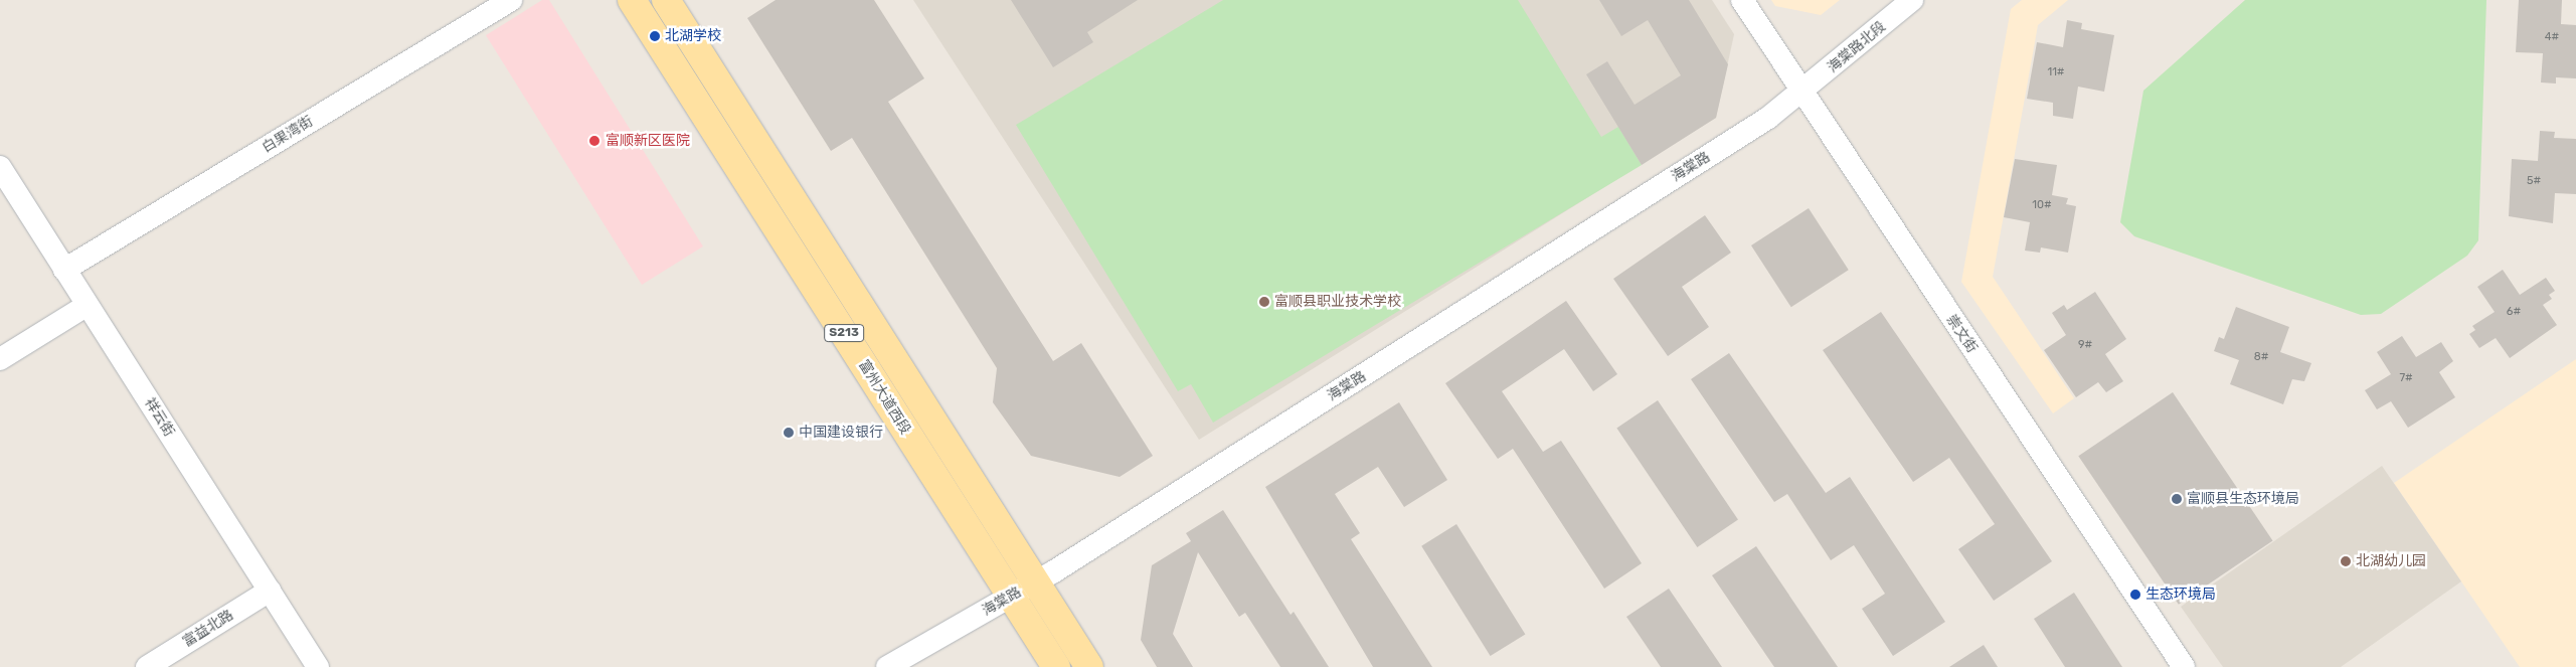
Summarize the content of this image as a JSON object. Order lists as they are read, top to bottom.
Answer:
{
  "streets": {
    "main road": ["S213", "富州大道西段"],
    "street": [
      "海棠路北段",
      "白果湾街",
      "海棠路",
      "崇文街",
      "祥云街",
      "富益北路"
    ]
  },
  "crossings": [
    ["海棠路北段", "海棠路"],
    ["海棠路北段", "崇文街"],
    ["白果湾街", "祥云街"],
    ["海棠路", "崇文街"],
    ["海棠路", "富州大道西段"],
    ["祥云街", "富益北路"]
  ],
  "places": [
    "北湖学校",
    "富顺新区医院",
    "富顺县职业技术学校",
    "中国建设银行",
    "富顺县生态环境局",
    "北湖幼儿园",
    "生态环境局"
  ],
  "house_numbers": [
    "4#",
    "11#",
    "5#",
    "10#",
    "6#",
    "9#",
    "8#",
    "7#"
  ]
}
